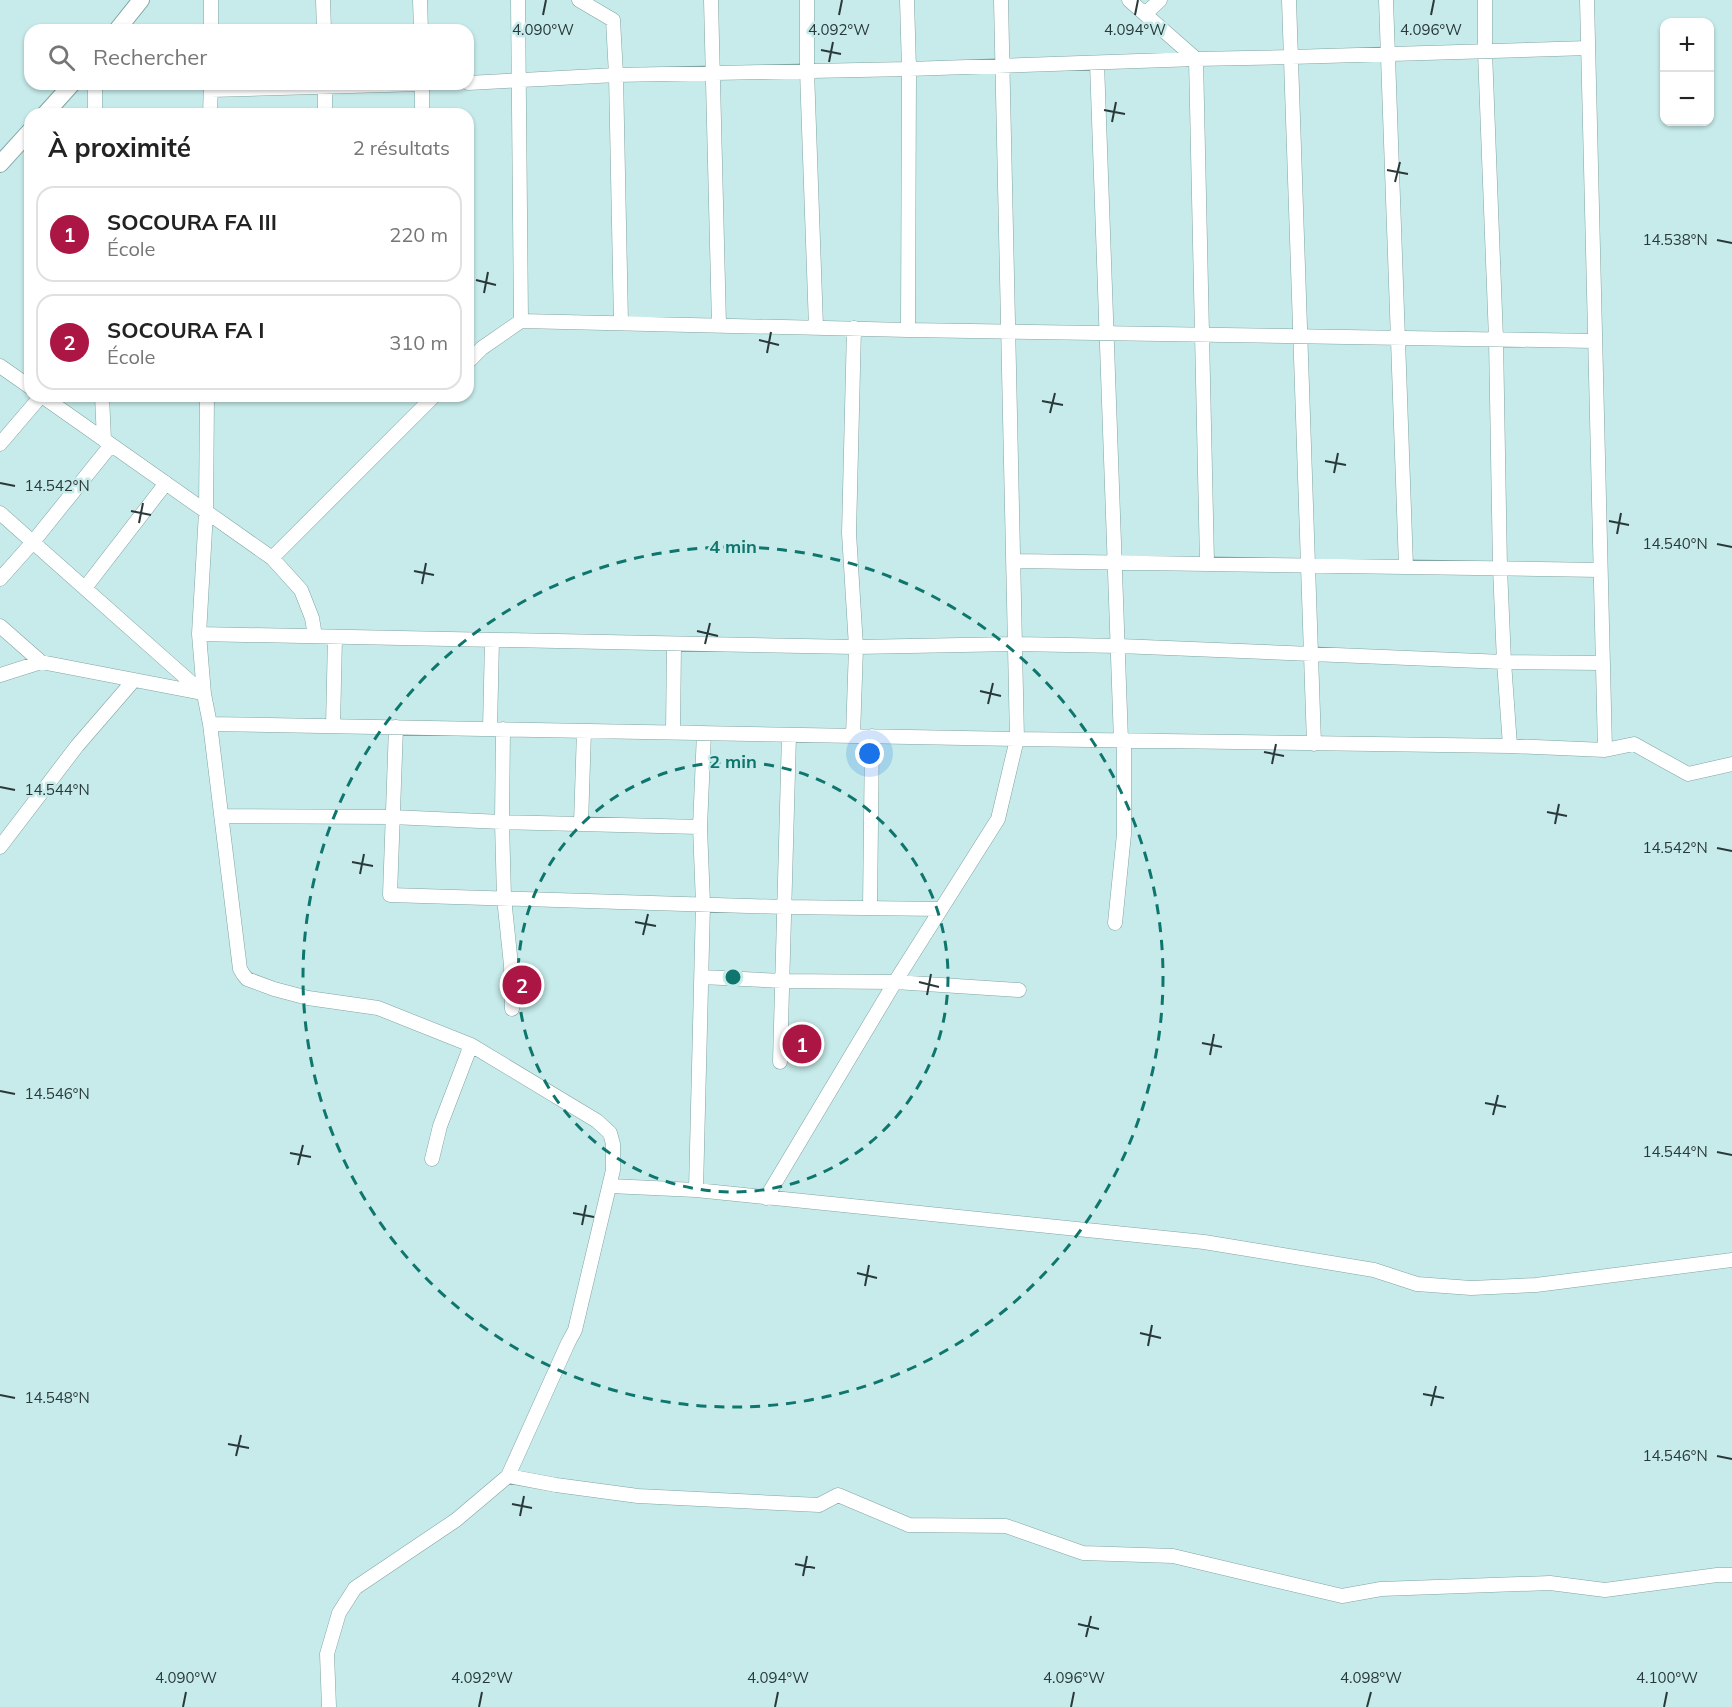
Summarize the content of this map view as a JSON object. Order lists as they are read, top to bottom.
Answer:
{
  "page": {
    "map_buttons": ["+", "−"],
    "search": "Rechercher",
    "heading": ["À proximité", "2 résultats"],
    "list": [
      {
        "mark": "1",
        "name": "SOCOURA FA III",
        "note": "École",
        "value": "220 m"
      },
      {
        "mark": "2",
        "name": "SOCOURA FA I",
        "note": "École",
        "value": "310 m"
      }
    ],
    "pins": ["2", "1"]
  },
  "coordinates": [
    "4.090°W",
    "4.092°W",
    "4.094°W",
    "4.096°W",
    "14.538°N",
    "14.542°N",
    "14.540°N",
    "14.544°N",
    "14.546°N",
    "14.548°N",
    "4.098°W",
    "4.100°W"
  ],
  "rings": ["4 min", "2 min"]
}
